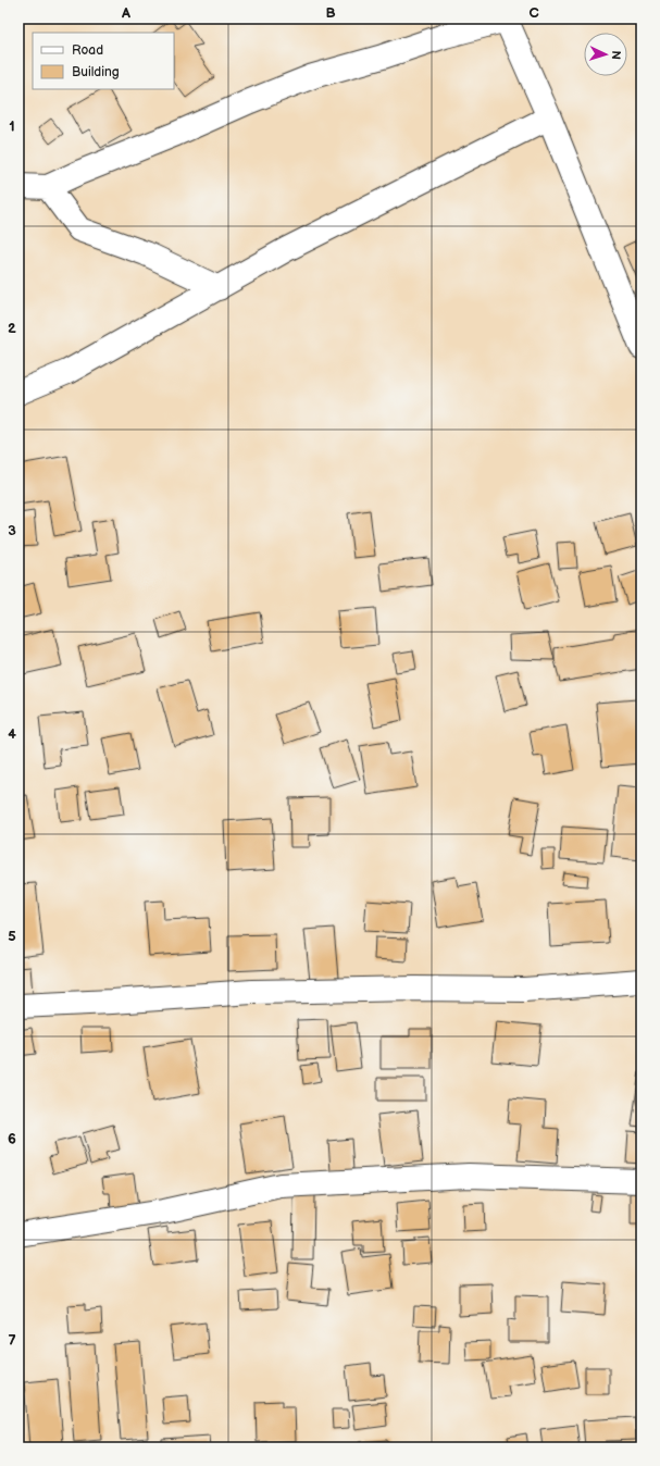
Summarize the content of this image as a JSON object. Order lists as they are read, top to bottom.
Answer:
{
  "legend": ["Road", "Building"],
  "north": "right",
  "grid": {
    "columns": ["A", "B", "C"],
    "rows": [
      "1",
      "2",
      "3",
      "4",
      "5",
      "6",
      "7"
    ]
  }
}
